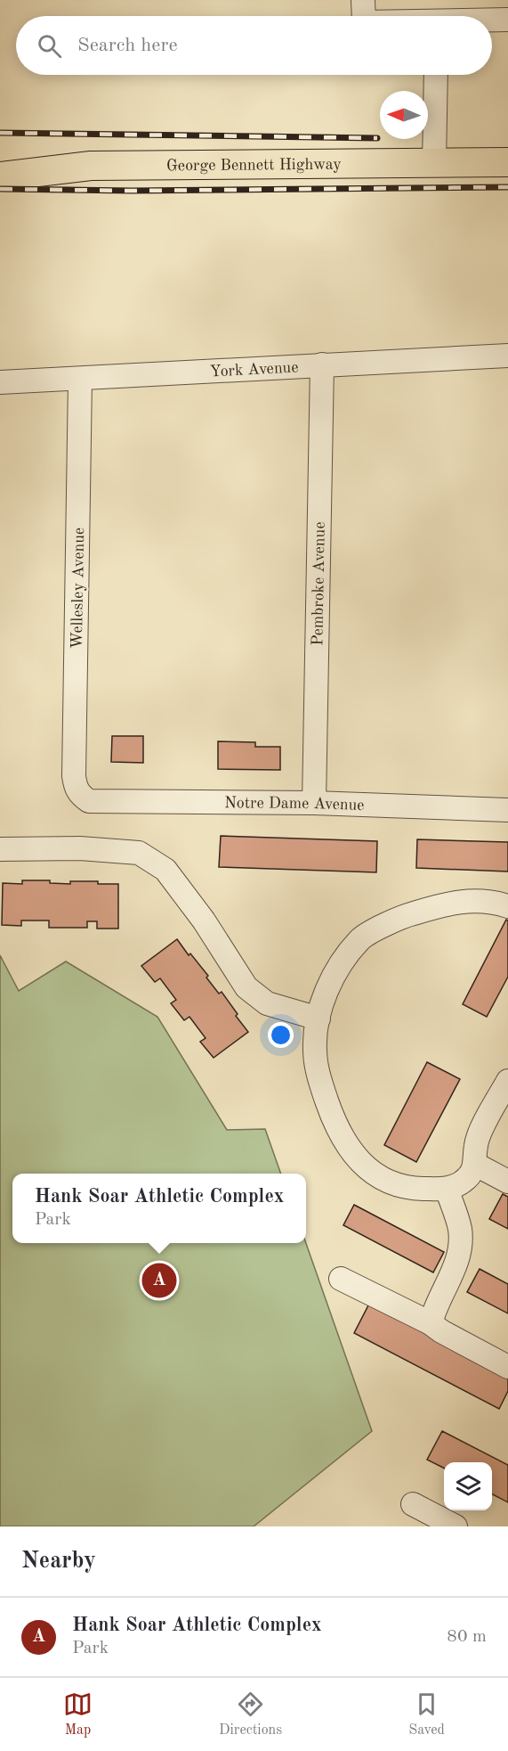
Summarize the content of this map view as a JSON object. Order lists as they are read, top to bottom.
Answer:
{
  "streets": {
    "main road": ["George Bennett Highway"],
    "street": [
      "York Avenue",
      "Pembroke Avenue",
      "Wellesley Avenue",
      "Notre Dame Avenue"
    ]
  },
  "crossings": [
    ["York Avenue", "Pembroke Avenue"],
    ["York Avenue", "Wellesley Avenue"],
    ["Pembroke Avenue", "Notre Dame Avenue"],
    ["Wellesley Avenue", "Notre Dame Avenue"]
  ],
  "north": "left",
  "page": {
    "search": "Search here",
    "popup": ["Hank Soar Athletic Complex", "Park"],
    "pins": "A",
    "heading": "Nearby",
    "list": [
      {
        "mark": "A",
        "name": "Hank Soar Athletic Complex",
        "note": "Park",
        "value": "80 m"
      }
    ],
    "nav": ["Map", "Directions", "Saved"]
  }
}
